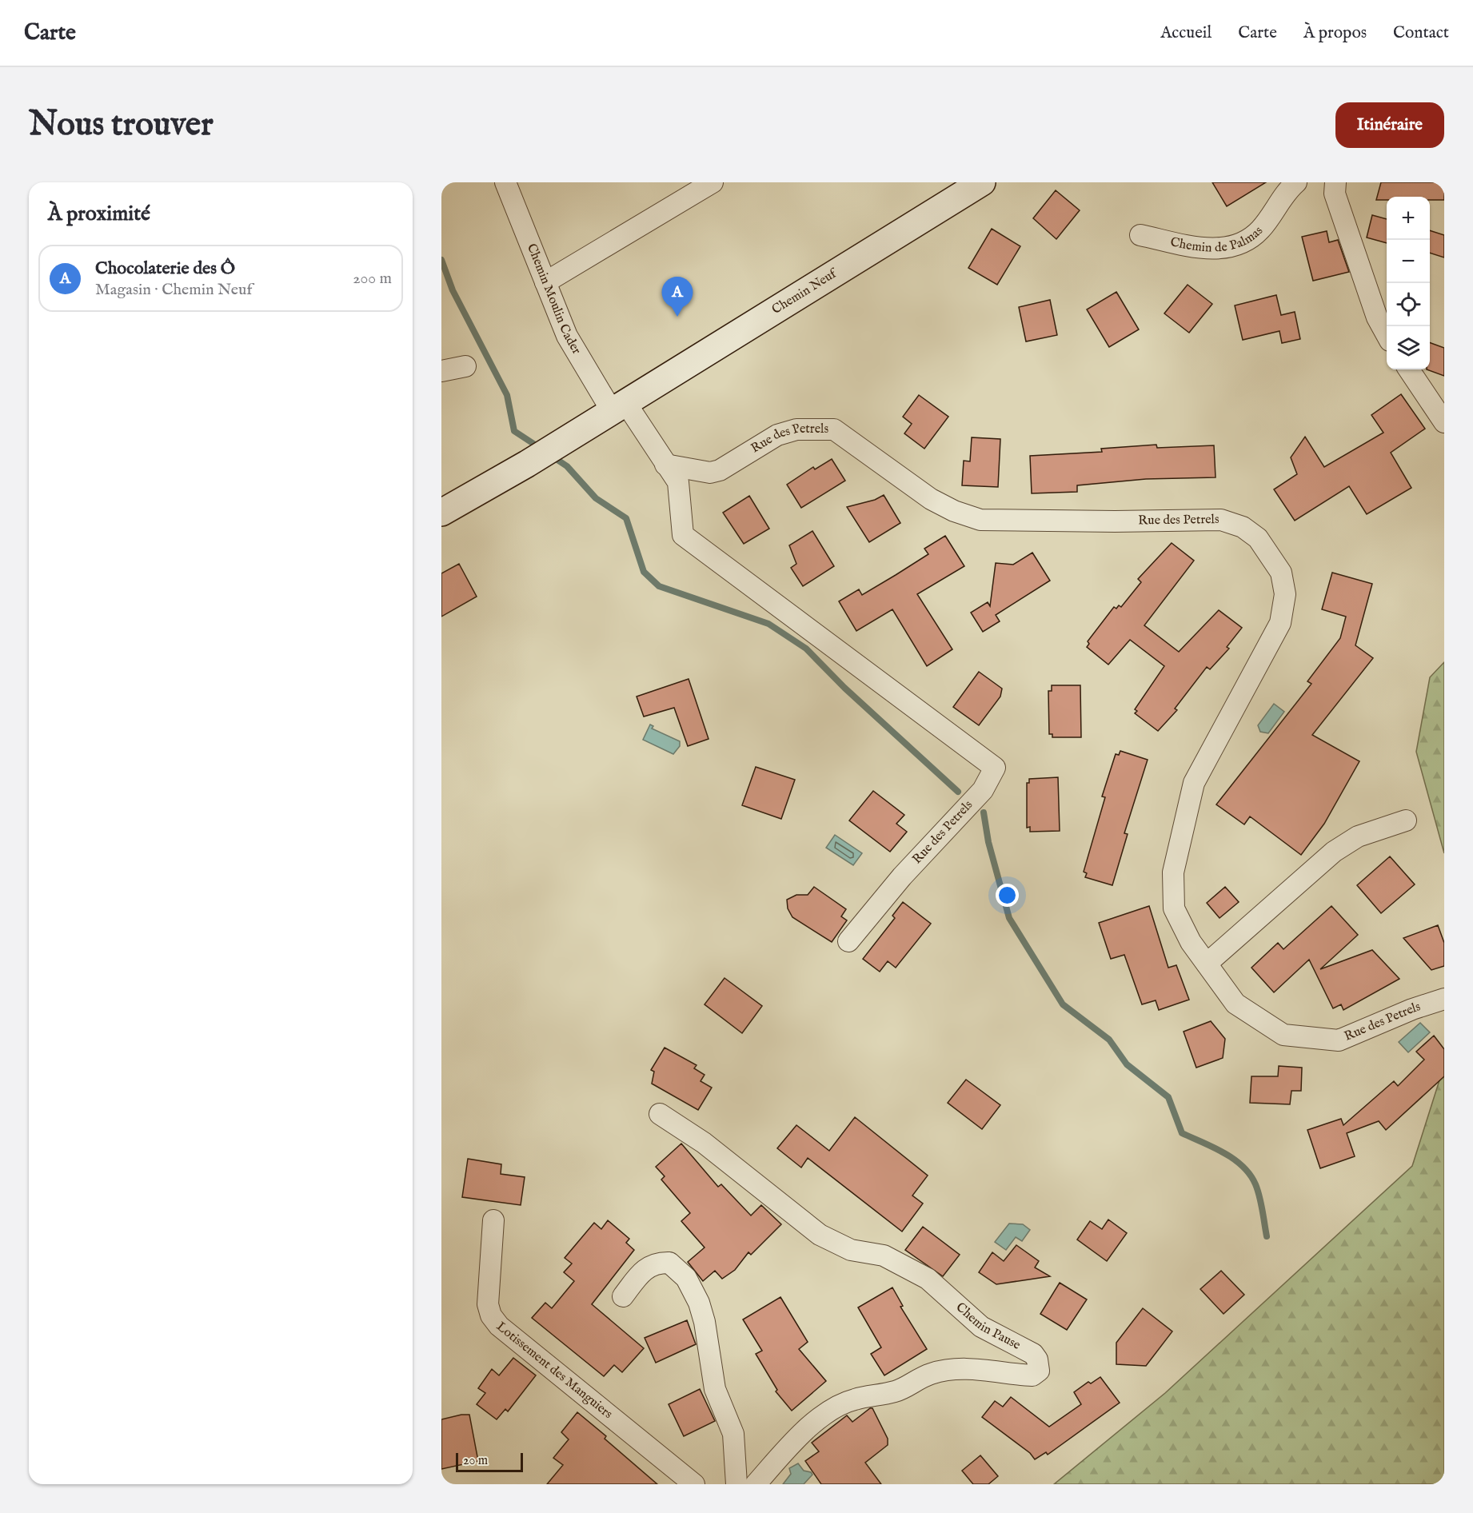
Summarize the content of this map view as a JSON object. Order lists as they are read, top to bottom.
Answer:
{
  "streets": {
    "street": [
      "Chemin de Palmas",
      "Chemin Neuf",
      "Chemin Moulin Cader",
      "Rue des Petrels",
      "Chemin Pause",
      "Lotissement des Manguiers"
    ]
  },
  "crossings": [
    ["Chemin Neuf", "Chemin Moulin Cader"],
    ["Chemin Neuf", "Rue des Petrels"],
    ["Chemin Moulin Cader", "Rue des Petrels"]
  ],
  "scale_bar": "20 m",
  "page": {
    "header": "Carte",
    "nav": [
      "Accueil",
      "Carte",
      "À propos",
      "Contact"
    ],
    "buttons": "Itinéraire",
    "title": "Nous trouver",
    "heading": "À proximité",
    "map_buttons": ["+", "−"],
    "list": [
      {
        "mark": "A",
        "name": "Chocolaterie des Ô",
        "note": "Magasin · Chemin Neuf",
        "value": "200 m"
      }
    ],
    "pins": "A",
    "scale": "20 m"
  }
}
